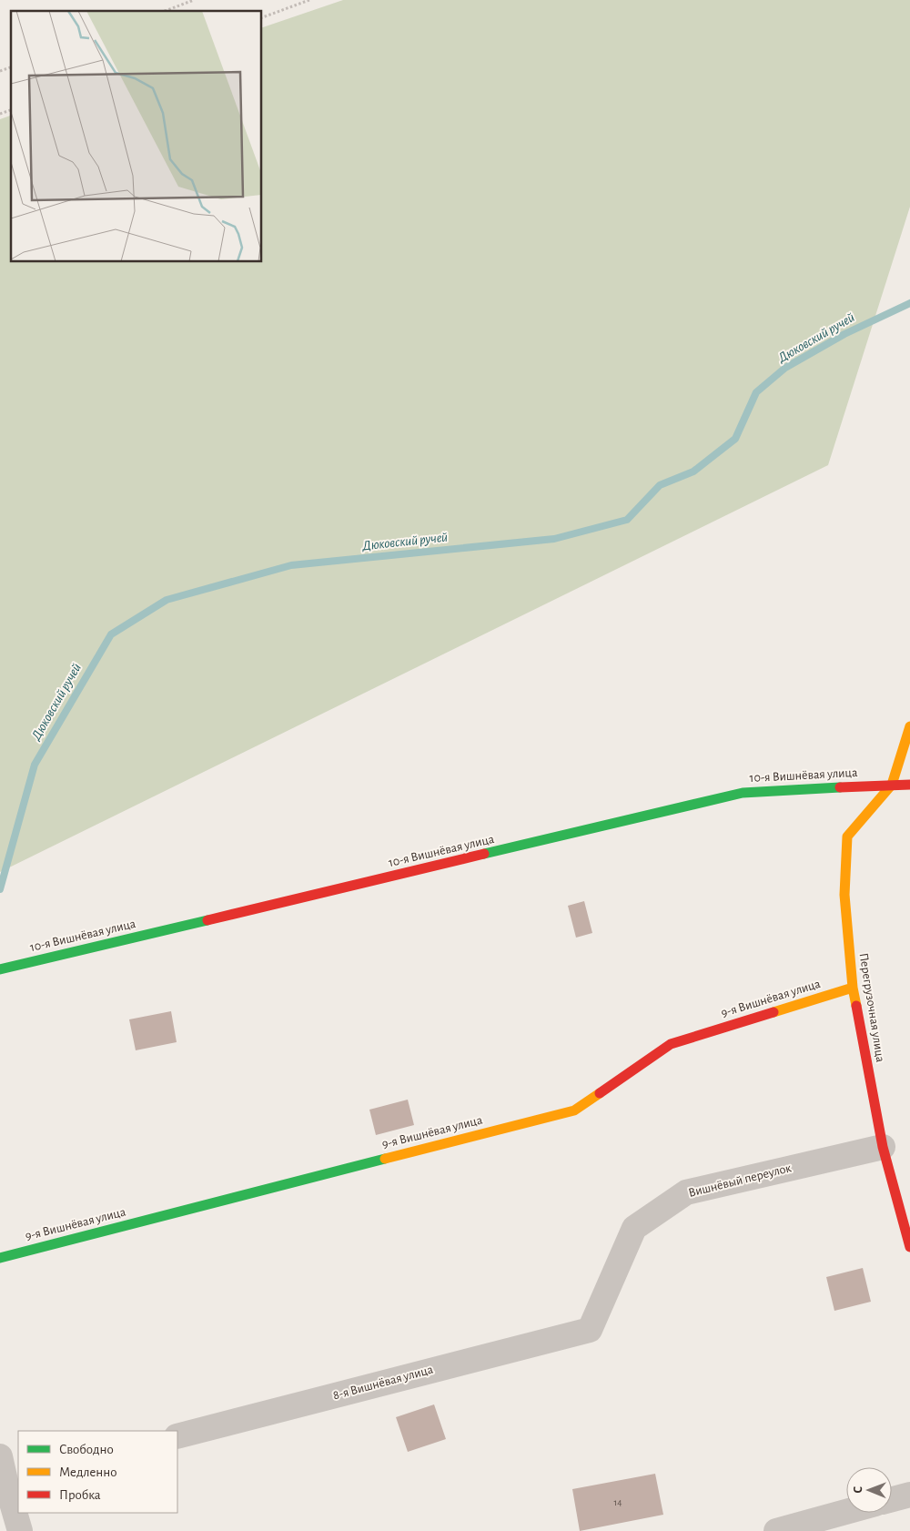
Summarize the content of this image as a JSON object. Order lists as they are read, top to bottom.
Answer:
{
  "streets": {
    "street": [
      "10-я Вишнёвая улица",
      "9-я Вишнёвая улица",
      "Перегрузочная улица",
      "Вишнёвый переулок",
      "8-я Вишнёвая улица"
    ]
  },
  "crossings": [
    ["10-я Вишнёвая улица", "Перегрузочная улица"],
    ["9-я Вишнёвая улица", "Перегрузочная улица"],
    ["Перегрузочная улица", "Вишнёвый переулок"],
    ["Вишнёвый переулок", "8-я Вишнёвая улица"]
  ],
  "water": ["Дюковский ручей"],
  "house_numbers": ["14"],
  "legend": ["Свободно", "Медленно", "Пробка"],
  "north": "left"
}
